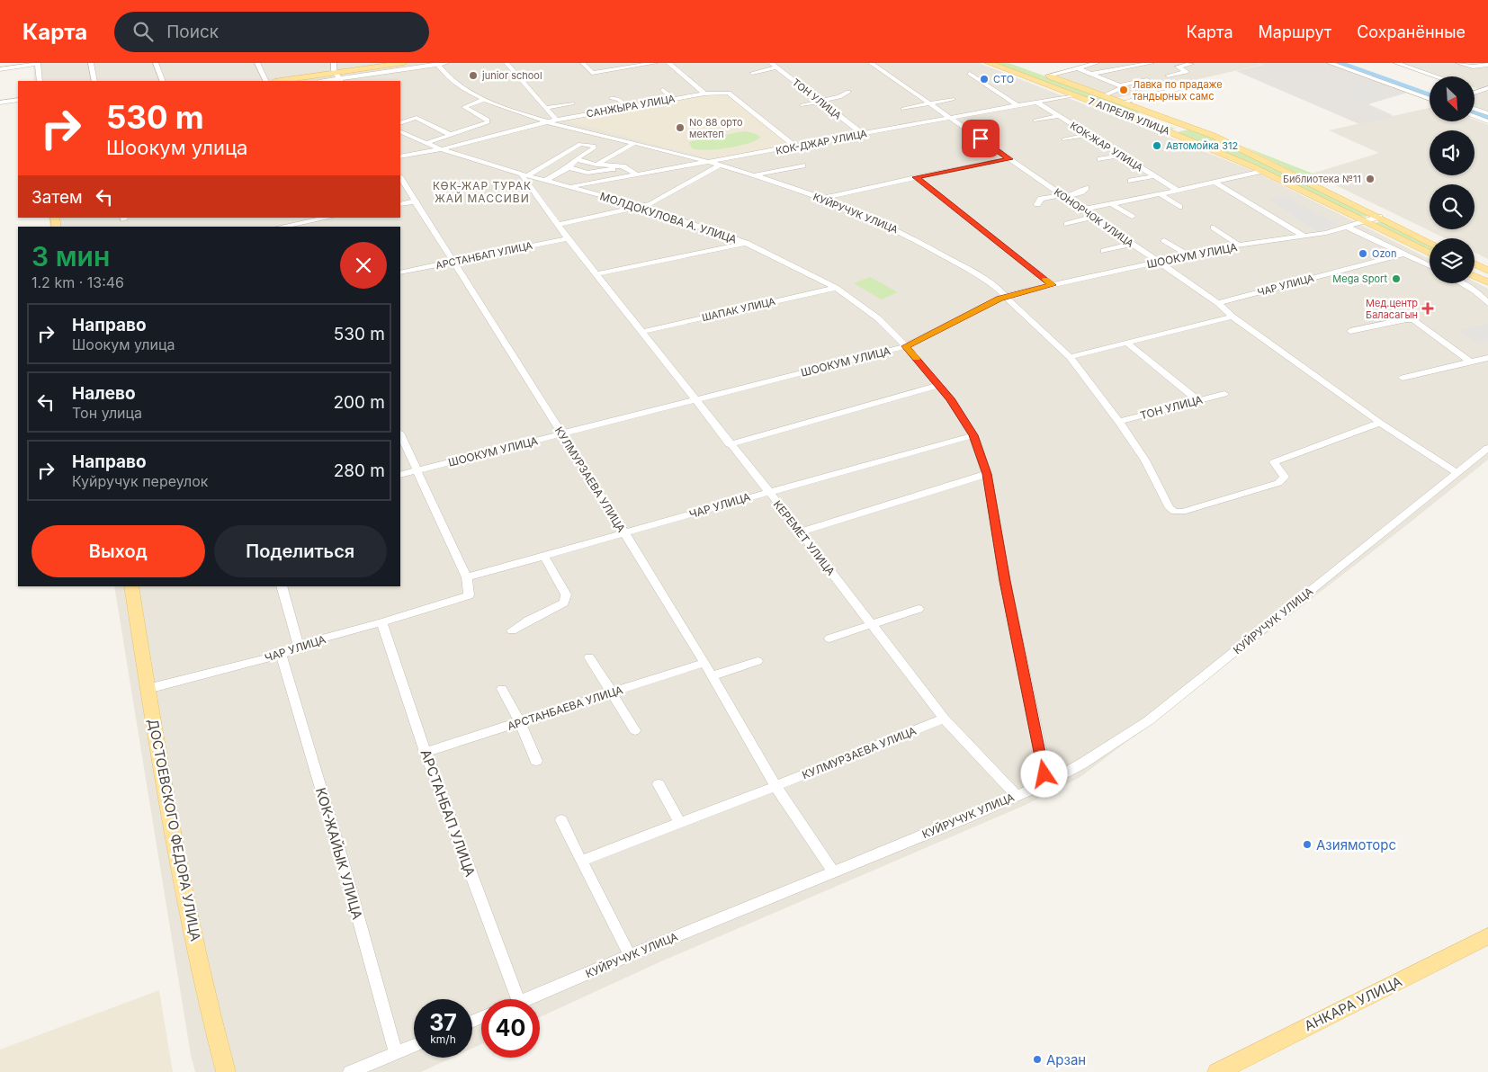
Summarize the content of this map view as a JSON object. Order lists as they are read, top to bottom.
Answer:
{
  "streets": {
    "main road": ["7 АПРЕЛЯ УЛИЦА", "ДОСТОЕВСКОГО ФЕДОРА УЛИЦА", "АНКАРА УЛИЦА"],
    "street": [
      "ТОН УЛИЦА",
      "САНЖЫРА УЛИЦА",
      "КОК-ДЖАР УЛИЦА",
      "КОК-ЖАР УЛИЦА",
      "КУЙРУЧУК УЛИЦА",
      "МОЛДОКУЛОВА А. УЛИЦА",
      "КОНОРЧОК УЛИЦА",
      "АРСТАНБАП УЛИЦА",
      "ШООКУМ УЛИЦА",
      "ЧАР УЛИЦА",
      "ШАПАК УЛИЦА",
      "КУЛМУРЗАЕВА УЛИЦА",
      "КЕРЕМЕТ УЛИЦА",
      "АРСТАНБАЕВА УЛИЦА",
      "КОК-ЖАЙЫК УЛИЦА"
    ]
  },
  "crossings": [
    ["ТОН УЛИЦА", "КОК-ДЖАР УЛИЦА"],
    ["ТОН УЛИЦА", "КУЙРУЧУК УЛИЦА"],
    ["САНЖЫРА УЛИЦА", "КОК-ДЖАР УЛИЦА"],
    ["САНЖЫРА УЛИЦА", "КУЙРУЧУК УЛИЦА"],
    ["САНЖЫРА УЛИЦА", "МОЛДОКУЛОВА А. УЛИЦА"],
    ["7 АПРЕЛЯ УЛИЦА", "КОК-ДЖАР УЛИЦА"],
    ["7 АПРЕЛЯ УЛИЦА", "ШООКУМ УЛИЦА"],
    ["КОК-ДЖАР УЛИЦА", "КОК-ЖАР УЛИЦА"],
    ["КОК-ДЖАР УЛИЦА", "КУЙРУЧУК УЛИЦА"],
    ["КОК-ДЖАР УЛИЦА", "МОЛДОКУЛОВА А. УЛИЦА"],
    ["КОК-ДЖАР УЛИЦА", "КОНОРЧОК УЛИЦА"],
    ["КУЙРУЧУК УЛИЦА", "МОЛДОКУЛОВА А. УЛИЦА"],
    ["КУЙРУЧУК УЛИЦА", "КОНОРЧОК УЛИЦА"],
    ["КУЙРУЧУК УЛИЦА", "ШООКУМ УЛИЦА"],
    ["КУЙРУЧУК УЛИЦА", "КУЛМУРЗАЕВА УЛИЦА"],
    ["КУЙРУЧУК УЛИЦА", "КЕРЕМЕТ УЛИЦА"],
    ["МОЛДОКУЛОВА А. УЛИЦА", "ШООКУМ УЛИЦА"],
    ["МОЛДОКУЛОВА А. УЛИЦА", "ЧАР УЛИЦА"],
    ["МОЛДОКУЛОВА А. УЛИЦА", "ШАПАК УЛИЦА"],
    ["МОЛДОКУЛОВА А. УЛИЦА", "КЕРЕМЕТ УЛИЦА"],
    ["КОНОРЧОК УЛИЦА", "ШООКУМ УЛИЦА"],
    ["КОНОРЧОК УЛИЦА", "ЧАР УЛИЦА"],
    ["АРСТАНБАП УЛИЦА", "ЧАР УЛИЦА"],
    ["АРСТАНБАП УЛИЦА", "КУЛМУРЗАЕВА УЛИЦА"],
    ["АРСТАНБАП УЛИЦА", "КЕРЕМЕТ УЛИЦА"],
    ["АРСТАНБАП УЛИЦА", "АРСТАНБАЕВА УЛИЦА"],
    ["ШООКУМ УЛИЦА", "КУЛМУРЗАЕВА УЛИЦА"],
    ["ШООКУМ УЛИЦА", "КЕРЕМЕТ УЛИЦА"],
    ["ЧАР УЛИЦА", "КУЛМУРЗАЕВА УЛИЦА"],
    ["ЧАР УЛИЦА", "КЕРЕМЕТ УЛИЦА"],
    ["ЧАР УЛИЦА", "ДОСТОЕВСКОГО ФЕДОРА УЛИЦА"],
    ["ЧАР УЛИЦА", "КОК-ЖАЙЫК УЛИЦА"],
    ["ШАПАК УЛИЦА", "КЕРЕМЕТ УЛИЦА"],
    ["КУЛМУРЗАЕВА УЛИЦА", "КЕРЕМЕТ УЛИЦА"],
    ["КУЛМУРЗАЕВА УЛИЦА", "АРСТАНБАЕВА УЛИЦА"]
  ],
  "districts": ["КӨК-ЖАР ТУРАК ЖАЙ МАССИВИ"],
  "places": {
    "other": [
      "junior school",
      "СТО",
      "Лавка по прадаже тандырных самс",
      "No 88 орто мектеп",
      "Автомойка 312",
      "Библиотека №11",
      "Ozon",
      "Mega Sport",
      "Азиямоторс",
      "Арзан"
    ],
    "health": ["Мед.центр Баласагын"]
  },
  "north": "bottom right",
  "page": {
    "header": "Карта",
    "search": "Поиск",
    "nav": ["Карта", "Маршрут", "Сохранённые"],
    "turn": ["530 m", "Шоокум улица"],
    "then": "Затем",
    "heading": ["3 мин", "1.2 km · 13:46"],
    "list": [
      {
        "name": "Направо",
        "note": "Шоокум улица",
        "value": "530 m"
      },
      {
        "name": "Налево",
        "note": "Тон улица",
        "value": "200 m"
      },
      {
        "name": "Направо",
        "note": "Куйручук переулок",
        "value": "280 m"
      }
    ],
    "buttons": ["Выход", "Поделиться"],
    "speed": "37 km/h",
    "limit": "40"
  }
}
